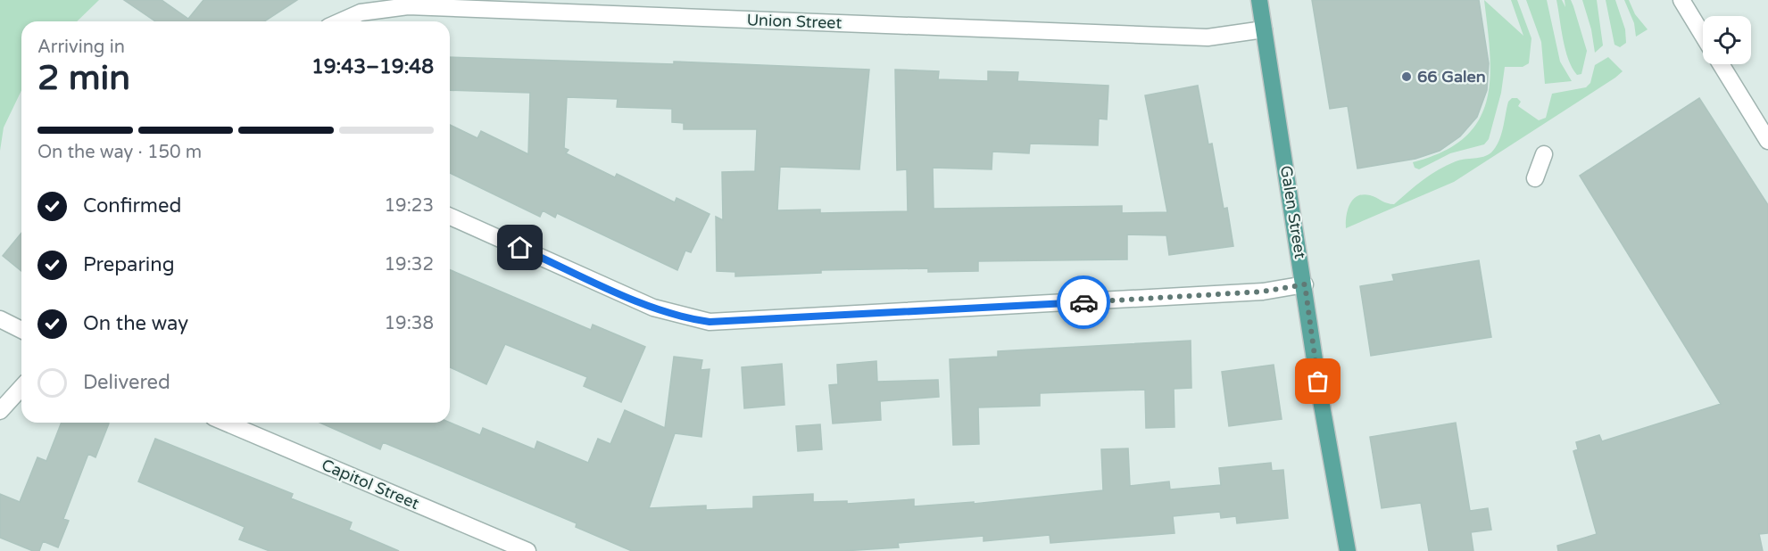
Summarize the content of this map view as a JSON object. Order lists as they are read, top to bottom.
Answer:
{
  "streets": {
    "main road": ["Galen Street"],
    "street": ["Union Street", "Capitol Street"]
  },
  "crossings": [
    ["Union Street", "Galen Street"]
  ],
  "places": ["66 Galen"],
  "page": {
    "heading": ["2 min", "Arriving in", "19:43–19:48"],
    "bar": "On the way · 150 m",
    "list": [
      ["Confirmed", "19:23"],
      ["Preparing", "19:32"],
      ["On the way", "19:38"],
      "Delivered"
    ]
  }
}
